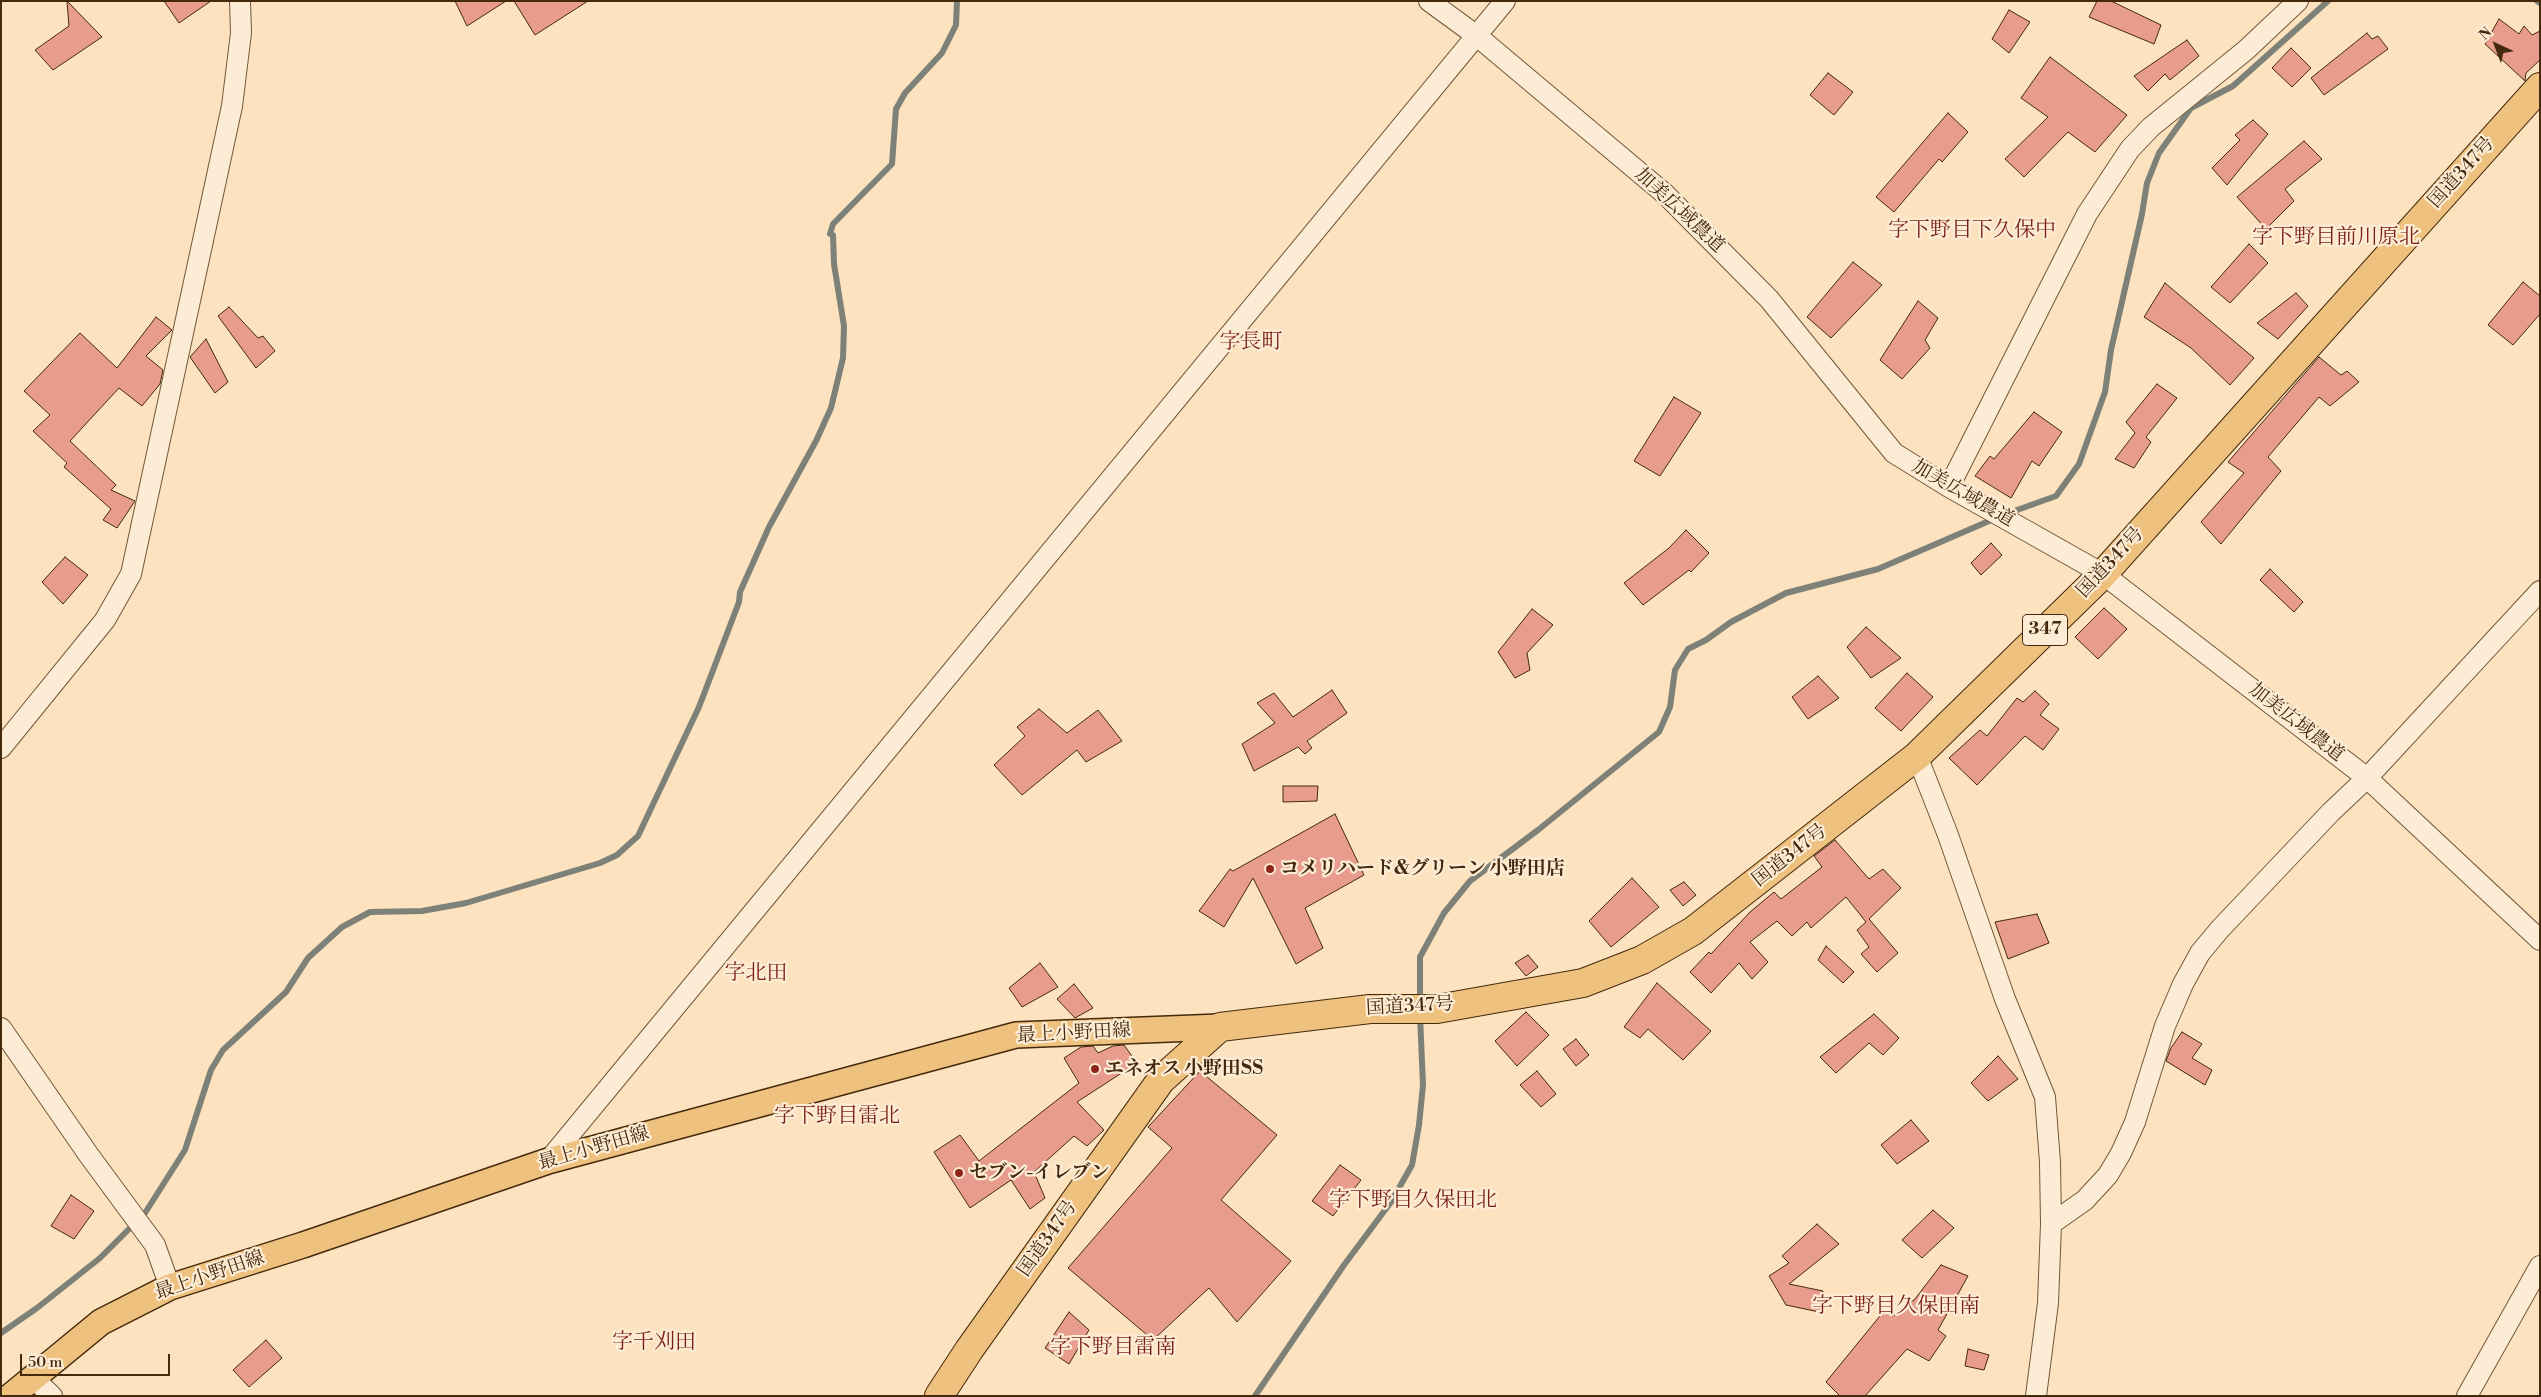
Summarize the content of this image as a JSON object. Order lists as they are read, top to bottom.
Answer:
{
  "streets": {
    "highway": ["国道347号", "347"],
    "main road": ["最上小野田線"],
    "street": ["加美広域農道"]
  },
  "crossings": [
    ["国道347号", "加美広域農道"],
    ["国道347号", "最上小野田線"]
  ],
  "districts": [
    "字下野目下久保中",
    "字下野目前川原北",
    "字長町",
    "字北田",
    "字下野目雷北",
    "字下野目久保田北",
    "字下野目久保田南",
    "字千刈田",
    "字下野目雷南"
  ],
  "places": ["コメリハード&グリーン 小野田店", "エネオス 小野田SS", "セブン-イレブン"],
  "scale_bar": "50 m",
  "north": "top left"
}
